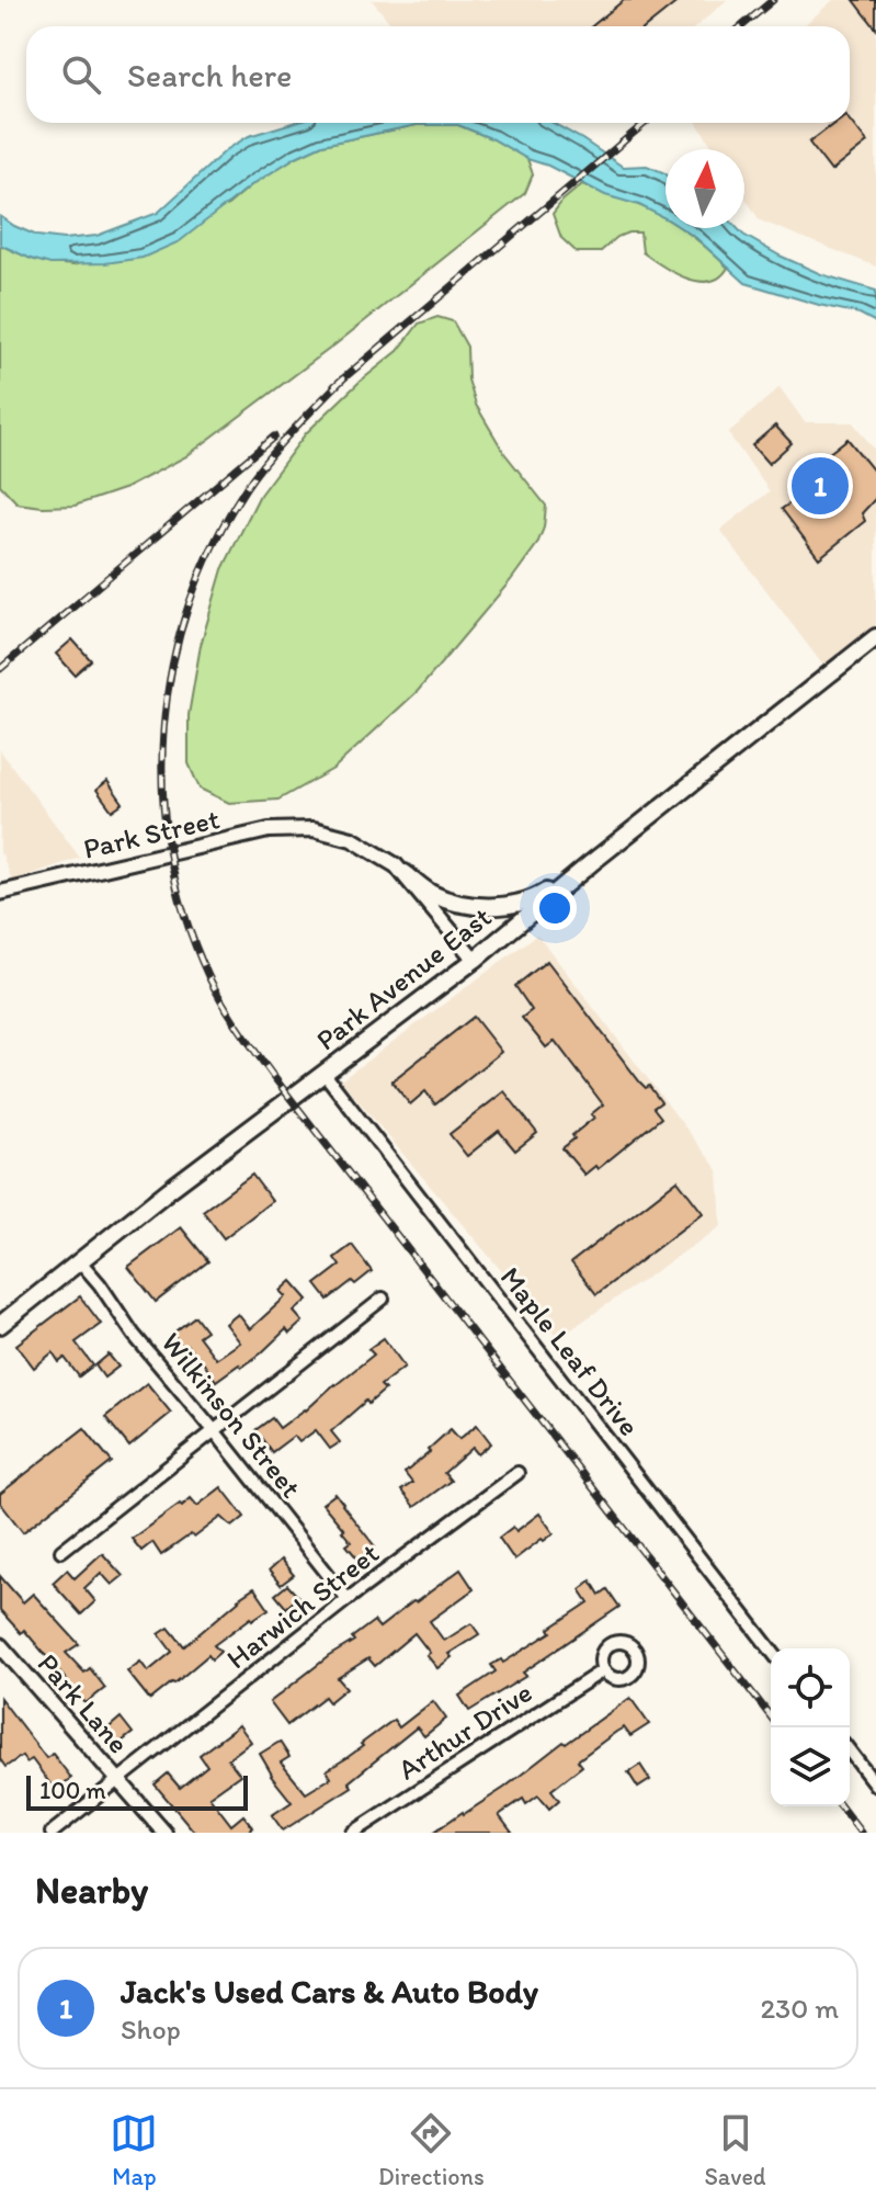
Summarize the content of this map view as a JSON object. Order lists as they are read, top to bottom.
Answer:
{
  "streets": {
    "main road": ["Park Avenue East"],
    "street": [
      "Park Street",
      "Maple Leaf Drive",
      "Wilkinson Street",
      "Harwich Street",
      "Park Lane",
      "Arthur Drive"
    ]
  },
  "crossings": [
    ["Park Street", "Park Avenue East"],
    ["Park Avenue East", "Maple Leaf Drive"],
    ["Park Avenue East", "Wilkinson Street"],
    ["Wilkinson Street", "Harwich Street"],
    ["Harwich Street", "Park Lane"]
  ],
  "scale_bar": "100 m",
  "north": "top",
  "page": {
    "search": "Search here",
    "pins": "1",
    "scale": "100 m",
    "heading": "Nearby",
    "list": [
      {
        "mark": "1",
        "name": "Jack's Used Cars & Auto Body",
        "note": "Shop",
        "value": "230 m"
      }
    ],
    "nav": ["Map", "Directions", "Saved"]
  }
}
